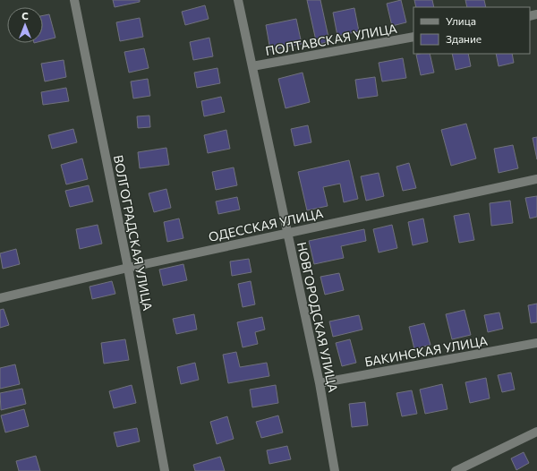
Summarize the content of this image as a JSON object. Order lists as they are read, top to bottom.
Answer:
{
  "streets": {
    "street": [
      "ПОЛТАВСКАЯ УЛИЦА",
      "ОДЕССКАЯ УЛИЦА",
      "ВОЛГОГРАДСКАЯ УЛИЦА",
      "НОВГОРОДСКАЯ УЛИЦА",
      "БАКИНСКАЯ УЛИЦА"
    ]
  },
  "crossings": [
    ["ПОЛТАВСКАЯ УЛИЦА", "НОВГОРОДСКАЯ УЛИЦА"],
    ["ОДЕССКАЯ УЛИЦА", "ВОЛГОГРАДСКАЯ УЛИЦА"],
    ["ОДЕССКАЯ УЛИЦА", "НОВГОРОДСКАЯ УЛИЦА"],
    ["НОВГОРОДСКАЯ УЛИЦА", "БАКИНСКАЯ УЛИЦА"]
  ],
  "legend": ["Улица", "Здание"],
  "north": "top"
}
